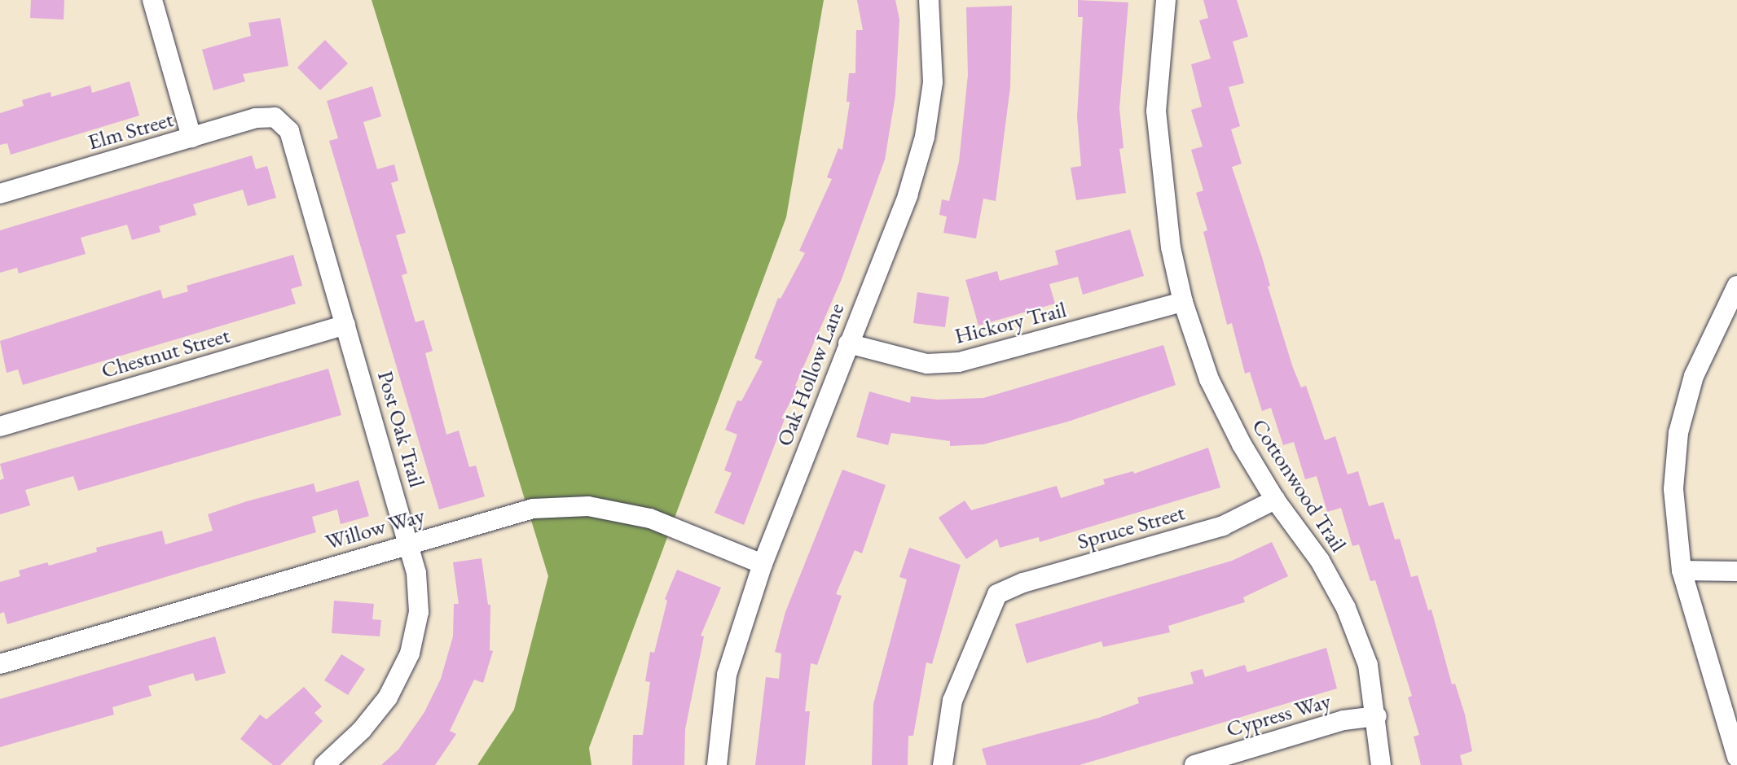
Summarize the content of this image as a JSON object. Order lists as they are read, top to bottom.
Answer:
{
  "streets": {
    "street": [
      "Elm Street",
      "Hickory Trail",
      "Chestnut Street",
      "Oak Hollow Lane",
      "Post Oak Trail",
      "Cottonwood Trail",
      "Spruce Street",
      "Willow Way",
      "Cypress Way"
    ]
  },
  "crossings": [
    ["Elm Street", "Post Oak Trail"],
    ["Hickory Trail", "Oak Hollow Lane"],
    ["Hickory Trail", "Cottonwood Trail"],
    ["Chestnut Street", "Post Oak Trail"],
    ["Oak Hollow Lane", "Willow Way"],
    ["Post Oak Trail", "Willow Way"],
    ["Cottonwood Trail", "Spruce Street"],
    ["Cottonwood Trail", "Cypress Way"]
  ]
}
